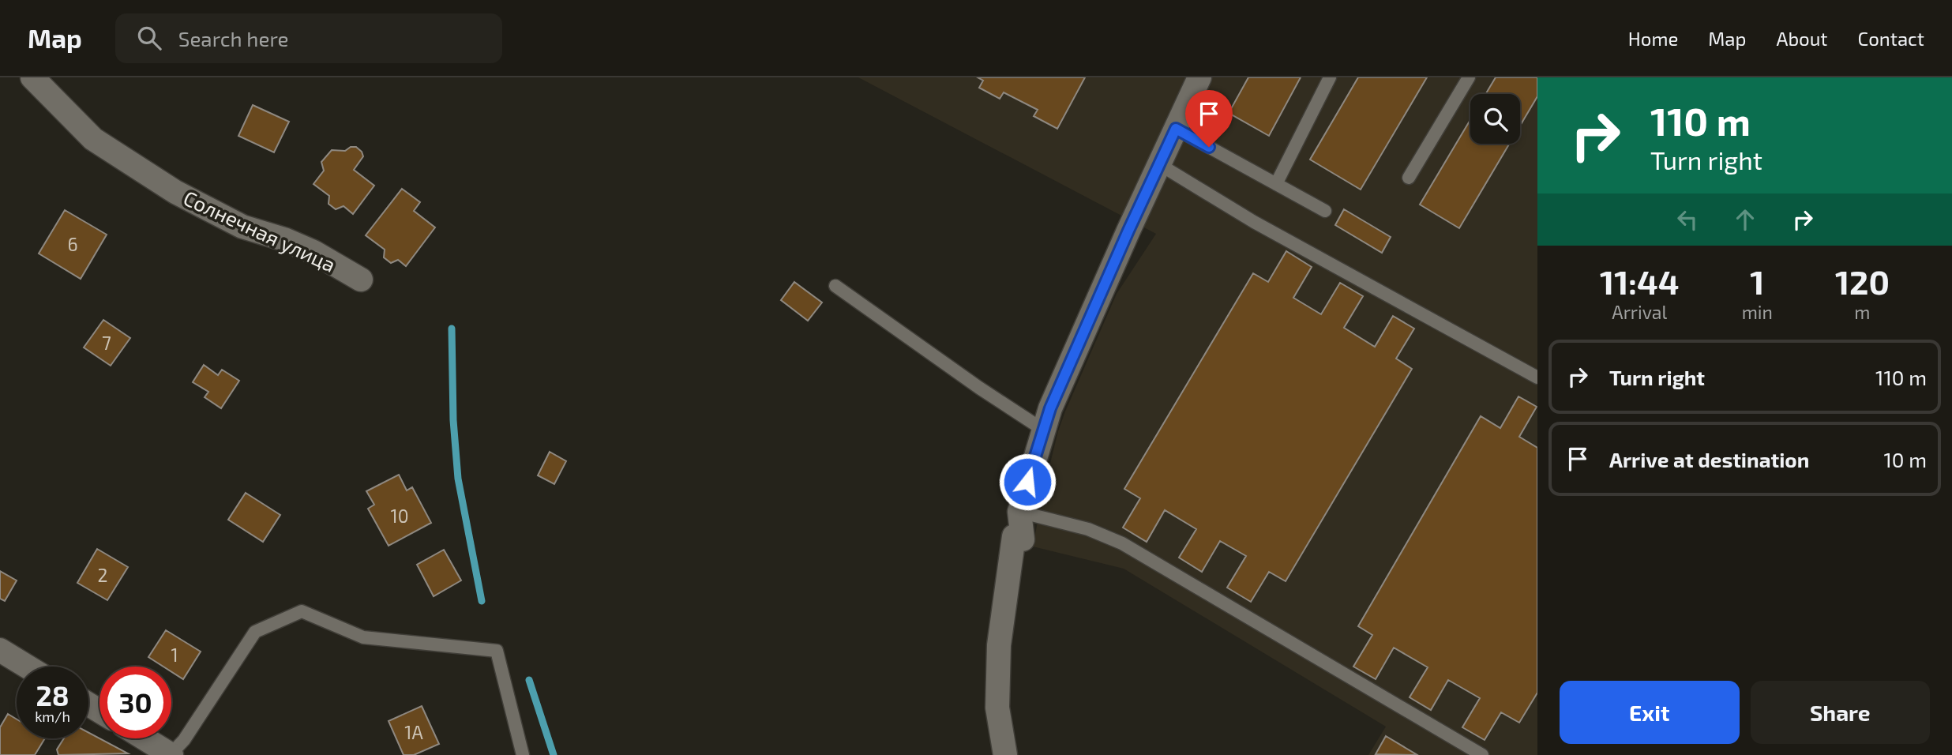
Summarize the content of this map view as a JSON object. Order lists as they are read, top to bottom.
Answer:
{
  "streets": {
    "street": ["Солнечная улица"]
  },
  "house_numbers": [
    "6",
    "7",
    "10",
    "2",
    "1",
    "1А"
  ],
  "page": {
    "header": "Map",
    "search": "Search here",
    "nav": [
      "Home",
      "Map",
      "About",
      "Contact"
    ],
    "turn": ["110 m", "Turn right"],
    "eta": [
      "11:44",
      "Arrival",
      "1",
      "min",
      "120",
      "m"
    ],
    "list": [
      {
        "name": "Turn right",
        "value": "110 m"
      },
      {
        "name": "Arrive at destination",
        "value": "10 m"
      }
    ],
    "speed": "28 km/h",
    "limit": "30",
    "buttons": ["Exit", "Share"]
  }
}
